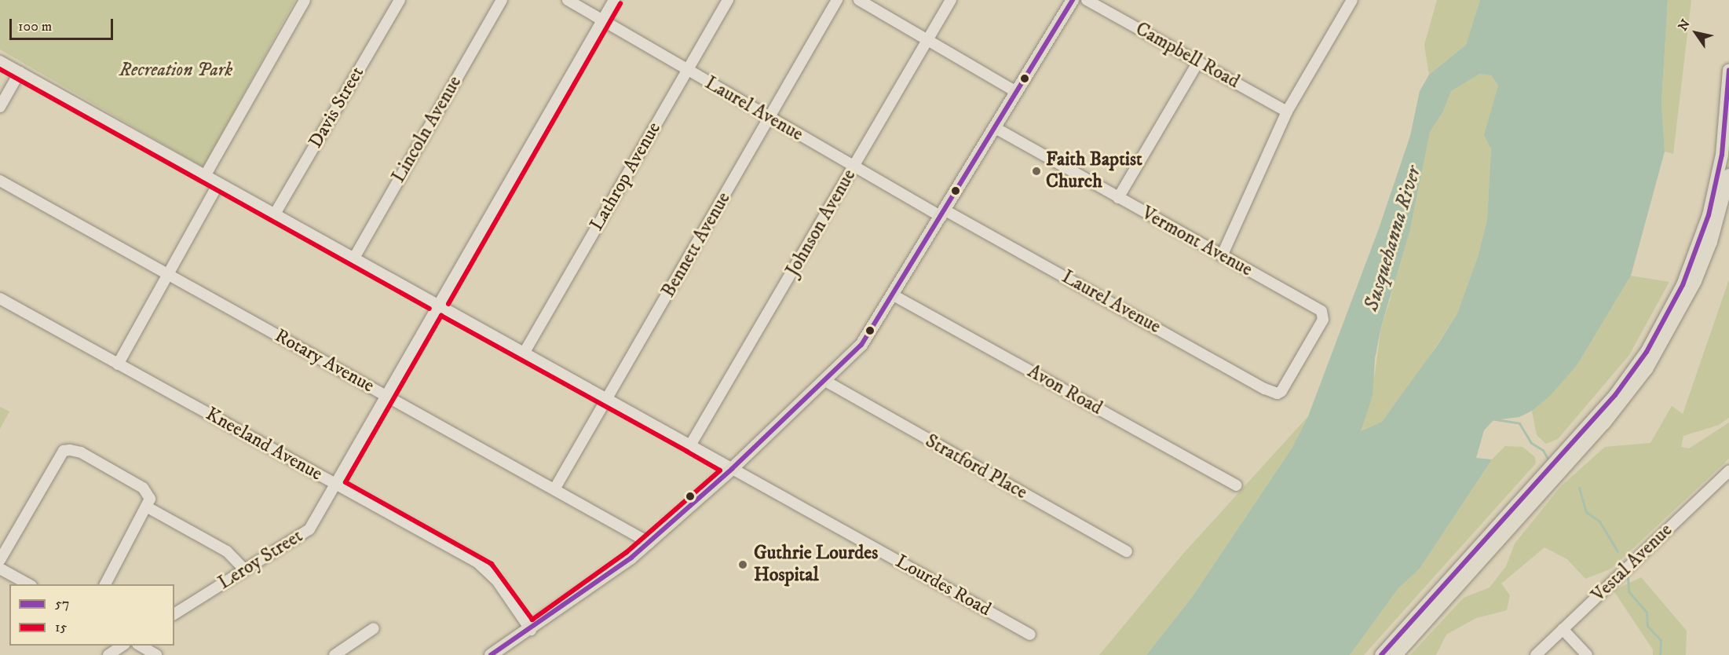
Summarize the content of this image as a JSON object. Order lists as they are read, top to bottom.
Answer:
{
  "streets": {
    "street": [
      "Campbell Road",
      "Davis Street",
      "Laurel Avenue",
      "Lincoln Avenue",
      "Lathrop Avenue",
      "Johnson Avenue",
      "Vermont Avenue",
      "Bennett Avenue",
      "Rotary Avenue",
      "Avon Road",
      "Kneeland Avenue",
      "Stratford Place",
      "Leroy Street",
      "Vestal Avenue",
      "Lourdes Road"
    ]
  },
  "crossings": [
    ["Davis Street", "Lourdes Road"],
    ["Laurel Avenue", "Lathrop Avenue"],
    ["Laurel Avenue", "Johnson Avenue"],
    ["Laurel Avenue", "Vermont Avenue"],
    ["Laurel Avenue", "Bennett Avenue"],
    ["Laurel Avenue", "Leroy Street"],
    ["Lincoln Avenue", "Lourdes Road"],
    ["Lathrop Avenue", "Lourdes Road"],
    ["Johnson Avenue", "Lourdes Road"],
    ["Bennett Avenue", "Rotary Avenue"],
    ["Bennett Avenue", "Lourdes Road"],
    ["Rotary Avenue", "Leroy Street"],
    ["Kneeland Avenue", "Leroy Street"],
    ["Leroy Street", "Lourdes Road"]
  ],
  "water": ["Susquehanna River"],
  "parks": ["Recreation Park"],
  "places": ["Faith Baptist Church", "Guthrie Lourdes Hospital"],
  "lines": ["transit line 57", "transit line 15"],
  "legend": ["57", "15"],
  "scale_bar": "100 m",
  "north": "top left"
}
